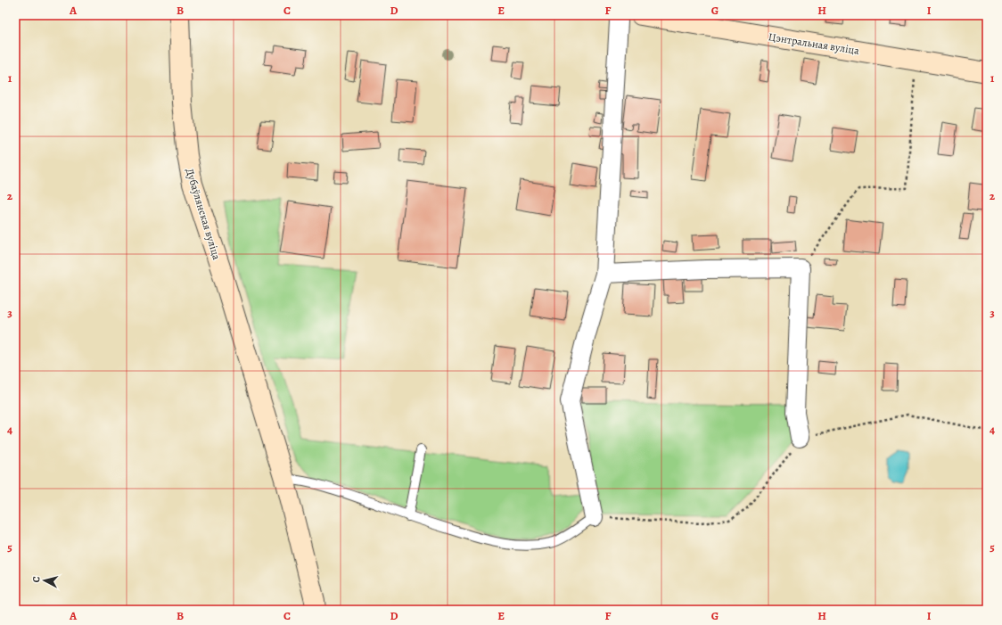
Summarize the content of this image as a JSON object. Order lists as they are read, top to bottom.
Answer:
{
  "streets": {
    "main road": ["Цэнтральная вуліца", "Дубаўлянская вуліца"]
  },
  "north": "left",
  "grid": {
    "columns": [
      "A",
      "B",
      "C",
      "D",
      "E",
      "F",
      "G",
      "H",
      "I"
    ],
    "rows": [
      "1",
      "2",
      "3",
      "4",
      "5"
    ]
  }
}
